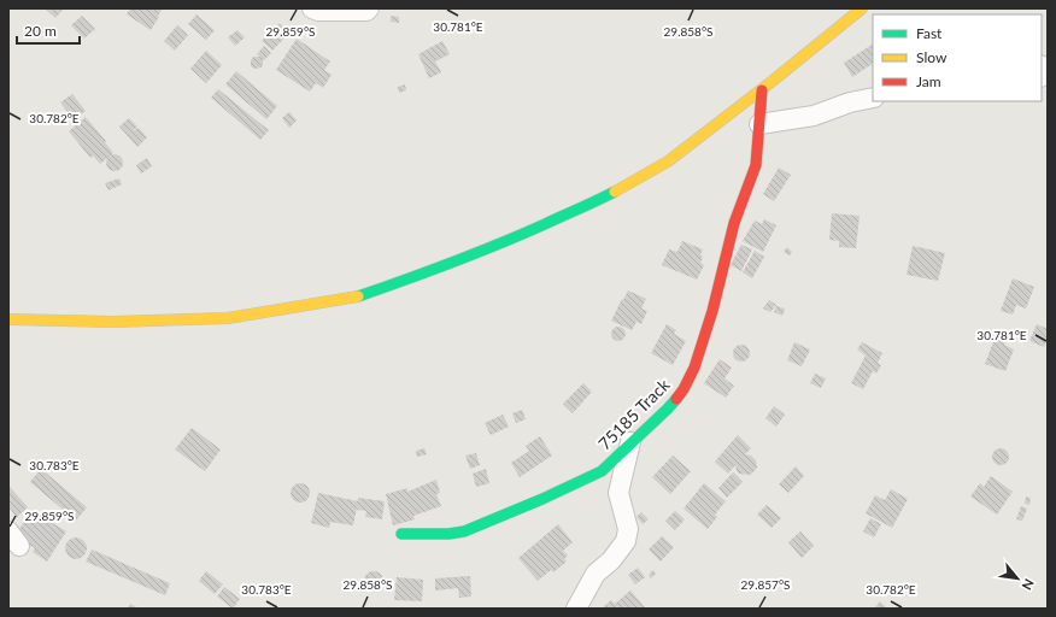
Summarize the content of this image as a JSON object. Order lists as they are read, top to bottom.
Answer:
{
  "streets": {
    "street": ["75185 Track"]
  },
  "legend": ["Fast", "Slow", "Jam"],
  "scale_bar": "20 m",
  "north": "bottom right",
  "coordinates": [
    "30.781°E",
    "29.859°S",
    "29.858°S",
    "30.782°E",
    "30.783°E",
    "29.857°S"
  ]
}
